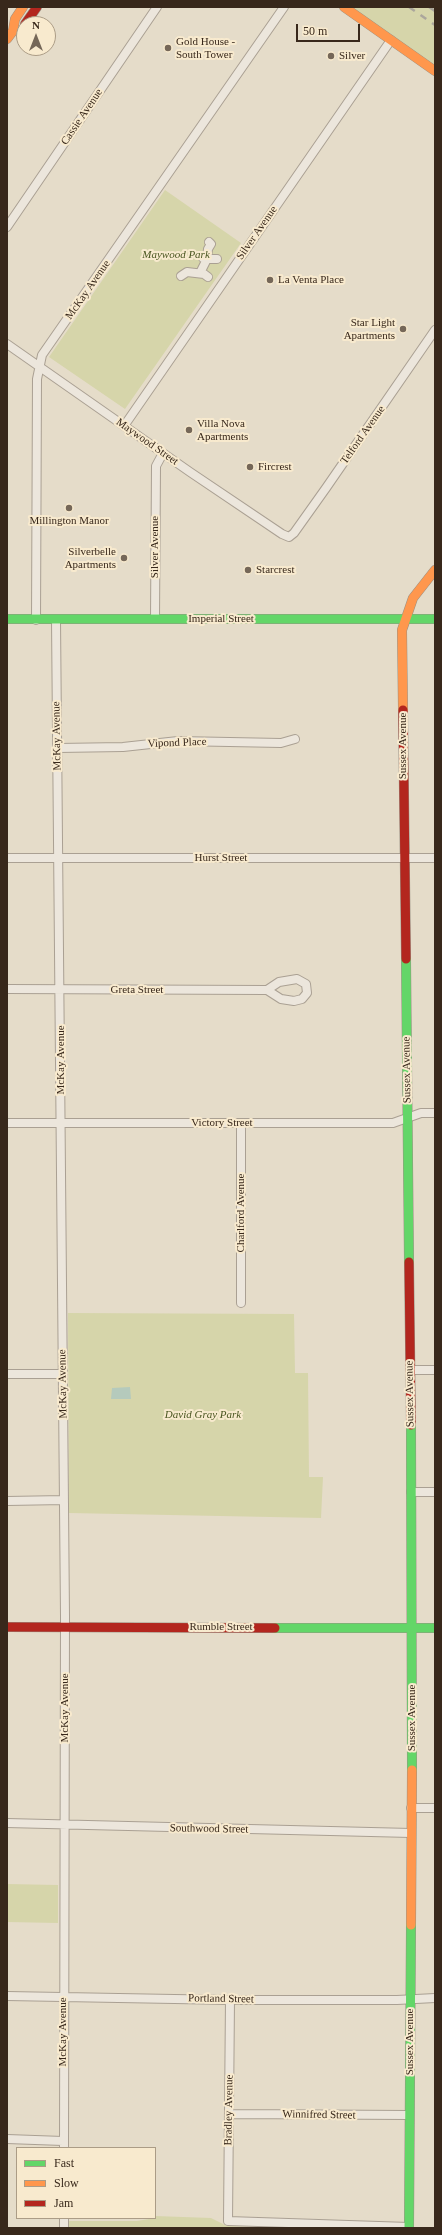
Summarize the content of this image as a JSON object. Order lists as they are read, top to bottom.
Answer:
{
  "streets": {
    "street": [
      "Cassie Avenue",
      "Silver Avenue",
      "McKay Avenue",
      "Telford Avenue",
      "Maywood Street",
      "Imperial Street",
      "Vipond Place",
      "Sussex Avenue",
      "Hurst Street",
      "Greta Street",
      "Victory Street",
      "Charlford Avenue",
      "Rumble Street",
      "Southwood Street",
      "Portland Street",
      "Bradley Avenue",
      "Winnifred Street"
    ]
  },
  "crossings": [
    ["Silver Avenue", "Maywood Street"],
    ["Silver Avenue", "Imperial Street"],
    ["McKay Avenue", "Maywood Street"],
    ["McKay Avenue", "Imperial Street"],
    ["McKay Avenue", "Vipond Place"],
    ["McKay Avenue", "Hurst Street"],
    ["McKay Avenue", "Greta Street"],
    ["McKay Avenue", "Victory Street"],
    ["McKay Avenue", "Rumble Street"],
    ["McKay Avenue", "Southwood Street"],
    ["McKay Avenue", "Portland Street"],
    ["Telford Avenue", "Maywood Street"],
    ["Imperial Street", "Sussex Avenue"],
    ["Sussex Avenue", "Hurst Street"],
    ["Sussex Avenue", "Victory Street"],
    ["Sussex Avenue", "Rumble Street"],
    ["Sussex Avenue", "Southwood Street"],
    ["Sussex Avenue", "Portland Street"],
    ["Sussex Avenue", "Bradley Avenue"],
    ["Sussex Avenue", "Winnifred Street"],
    ["Victory Street", "Charlford Avenue"],
    ["Portland Street", "Bradley Avenue"],
    ["Bradley Avenue", "Winnifred Street"]
  ],
  "parks": ["Maywood Park", "David Gray Park"],
  "places": [
    "Gold House - South Tower",
    "Silver",
    "La Venta Place",
    "Star Light Apartments",
    "Villa Nova Apartments",
    "Fircrest",
    "Millington Manor",
    "Silverbelle Apartments",
    "Starcrest"
  ],
  "legend": ["Fast", "Slow", "Jam"],
  "scale_bar": "50 m",
  "north": "top"
}
